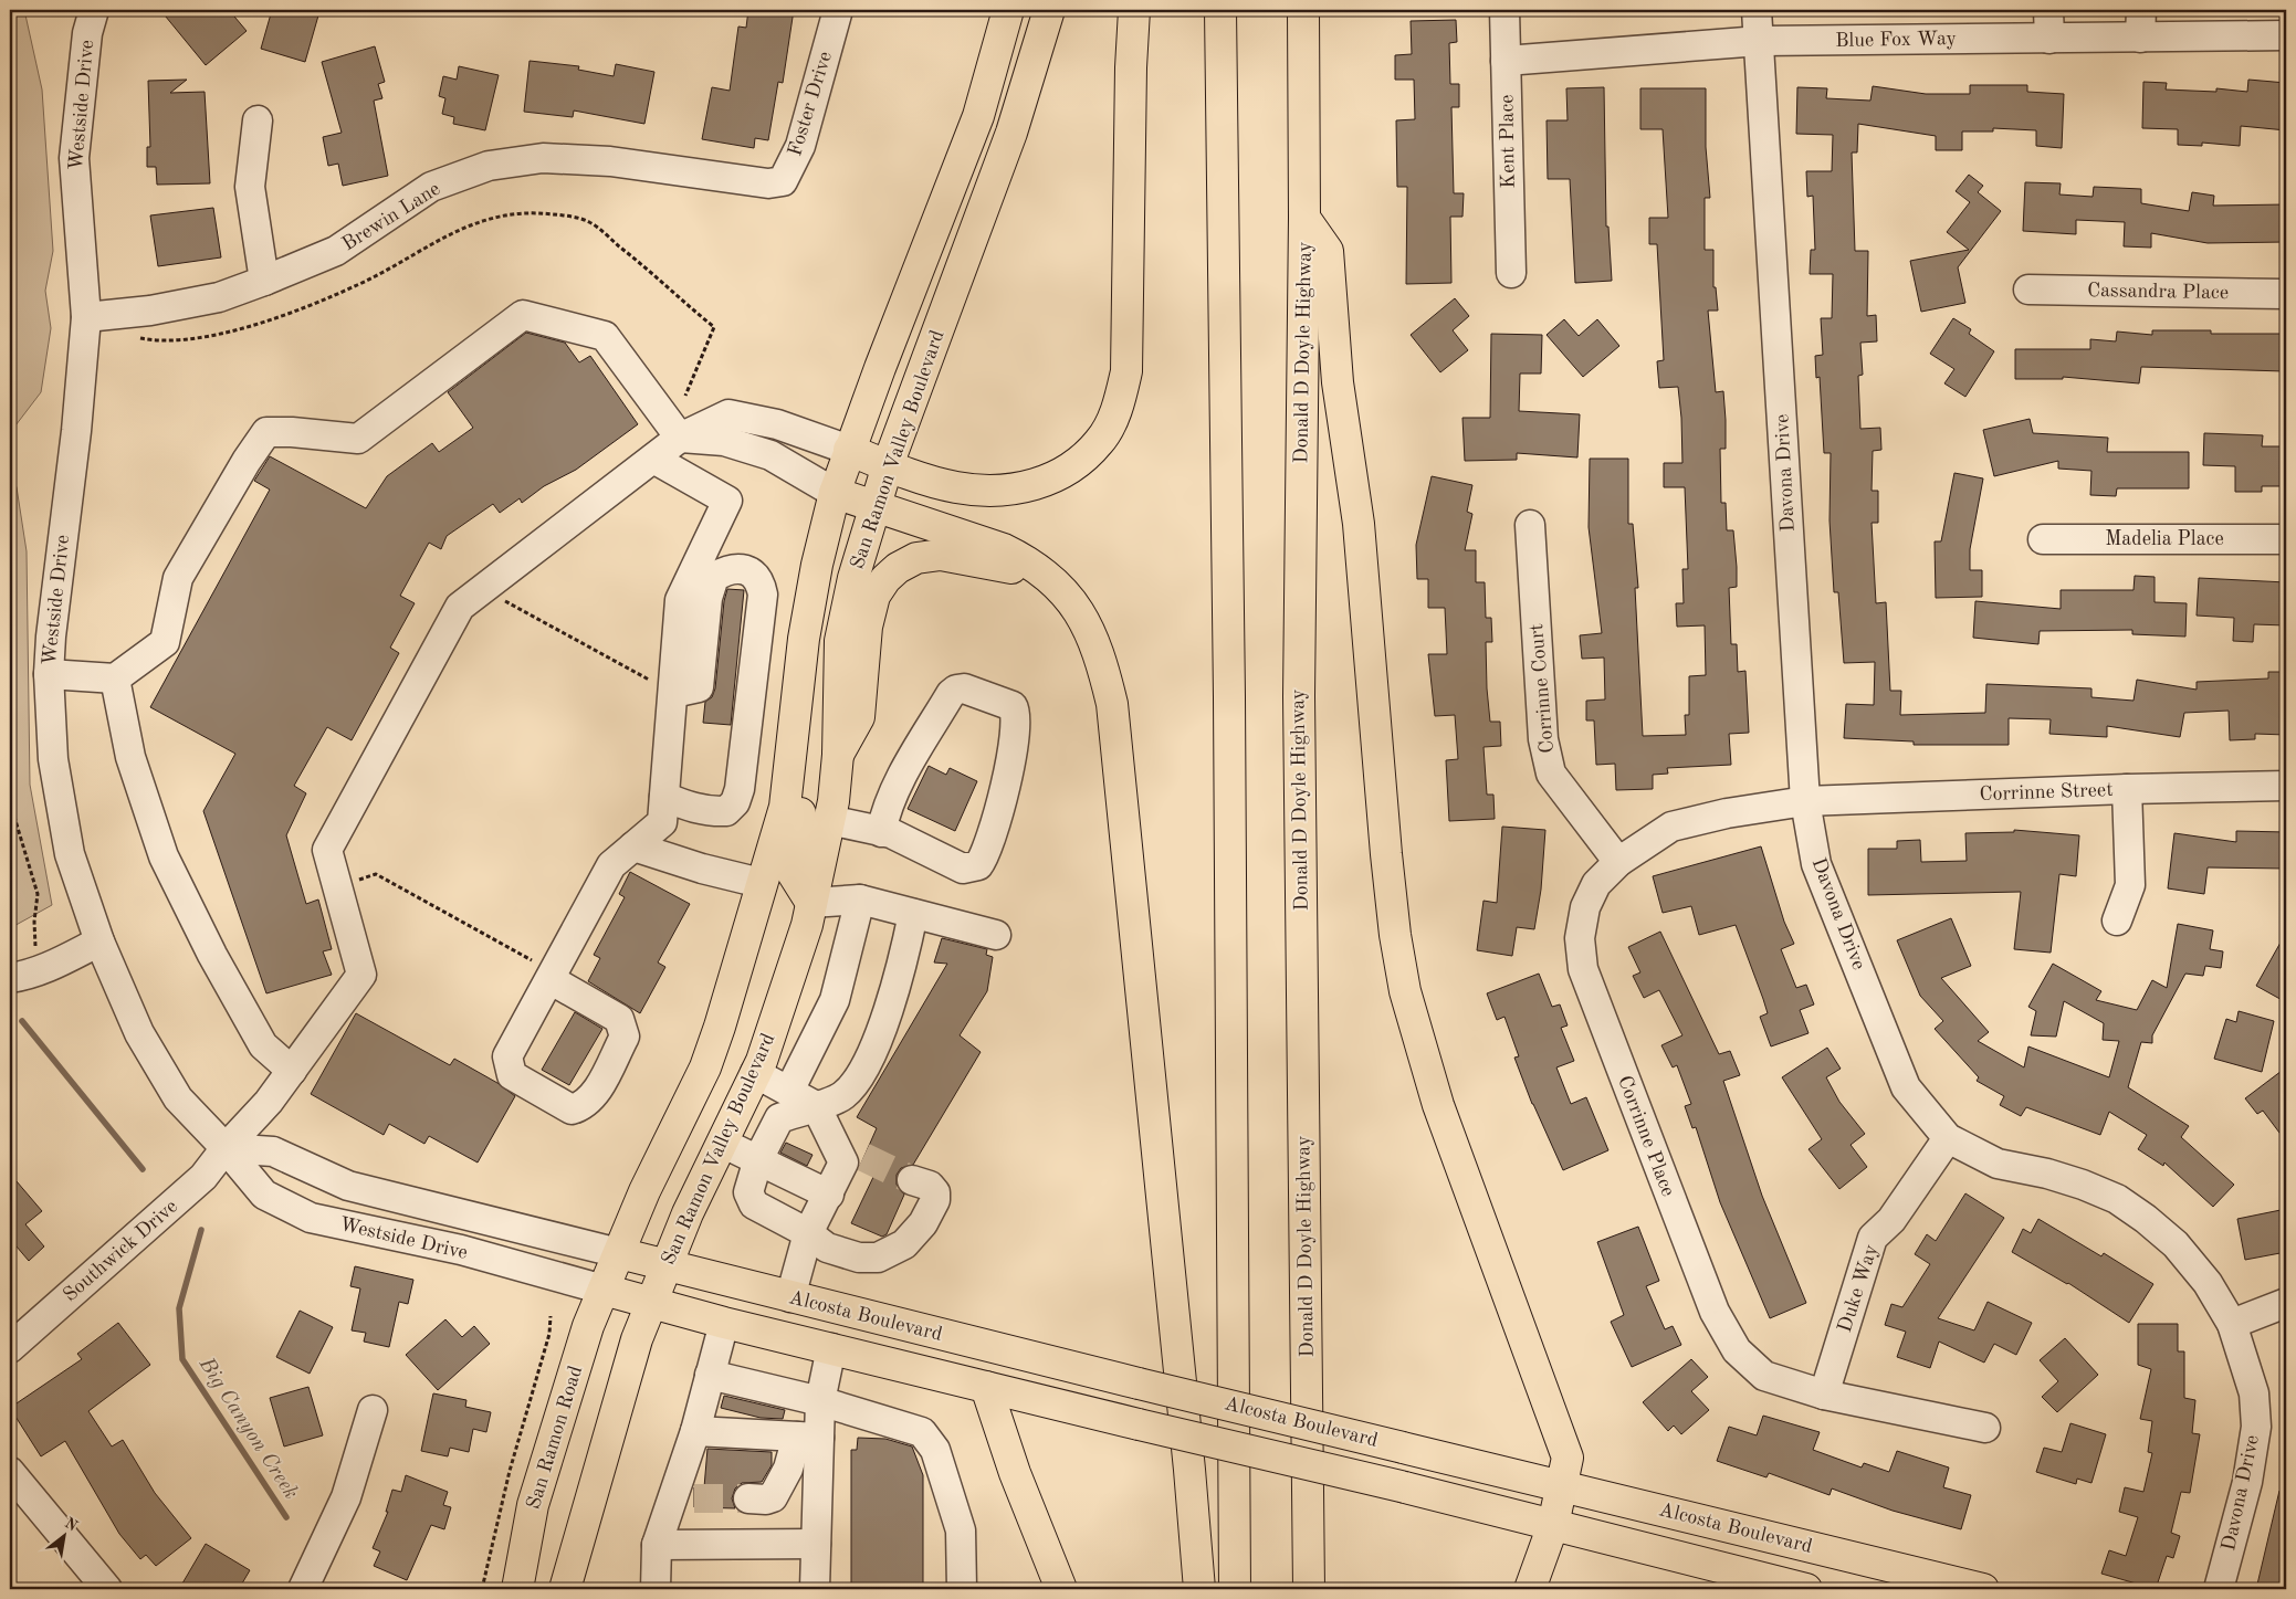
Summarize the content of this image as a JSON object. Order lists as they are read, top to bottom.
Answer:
{
  "streets": {
    "main road": [
      "Donald D Doyle Highway",
      "San Ramon Valley Boulevard",
      "Alcosta Boulevard",
      "San Ramon Road"
    ],
    "street": [
      "Blue Fox Way",
      "Foster Drive",
      "Westside Drive",
      "Kent Place",
      "Brewin Lane",
      "Cassandra Place",
      "Davona Drive",
      "Madelia Place",
      "Corrinne Court",
      "Corrinne Street",
      "Corrinne Place",
      "Southwick Drive",
      "Duke Way"
    ]
  },
  "crossings": [
    ["Blue Fox Way", "Kent Place"],
    ["Blue Fox Way", "Davona Drive"],
    ["Foster Drive", "Brewin Lane"],
    ["Westside Drive", "Brewin Lane"],
    ["Westside Drive", "San Ramon Valley Boulevard"],
    ["Westside Drive", "Southwick Drive"],
    ["Westside Drive", "Alcosta Boulevard"],
    ["Westside Drive", "San Ramon Road"],
    ["San Ramon Valley Boulevard", "Alcosta Boulevard"],
    ["San Ramon Valley Boulevard", "San Ramon Road"],
    ["Davona Drive", "Corrinne Street"],
    ["Davona Drive", "Corrinne Place"],
    ["Davona Drive", "Duke Way"],
    ["Corrinne Court", "Corrinne Place"],
    ["Corrinne Street", "Corrinne Place"],
    ["Corrinne Place", "Duke Way"],
    ["Alcosta Boulevard", "San Ramon Road"]
  ],
  "water": ["Big Canyon Creek"],
  "north": "top right"
}
